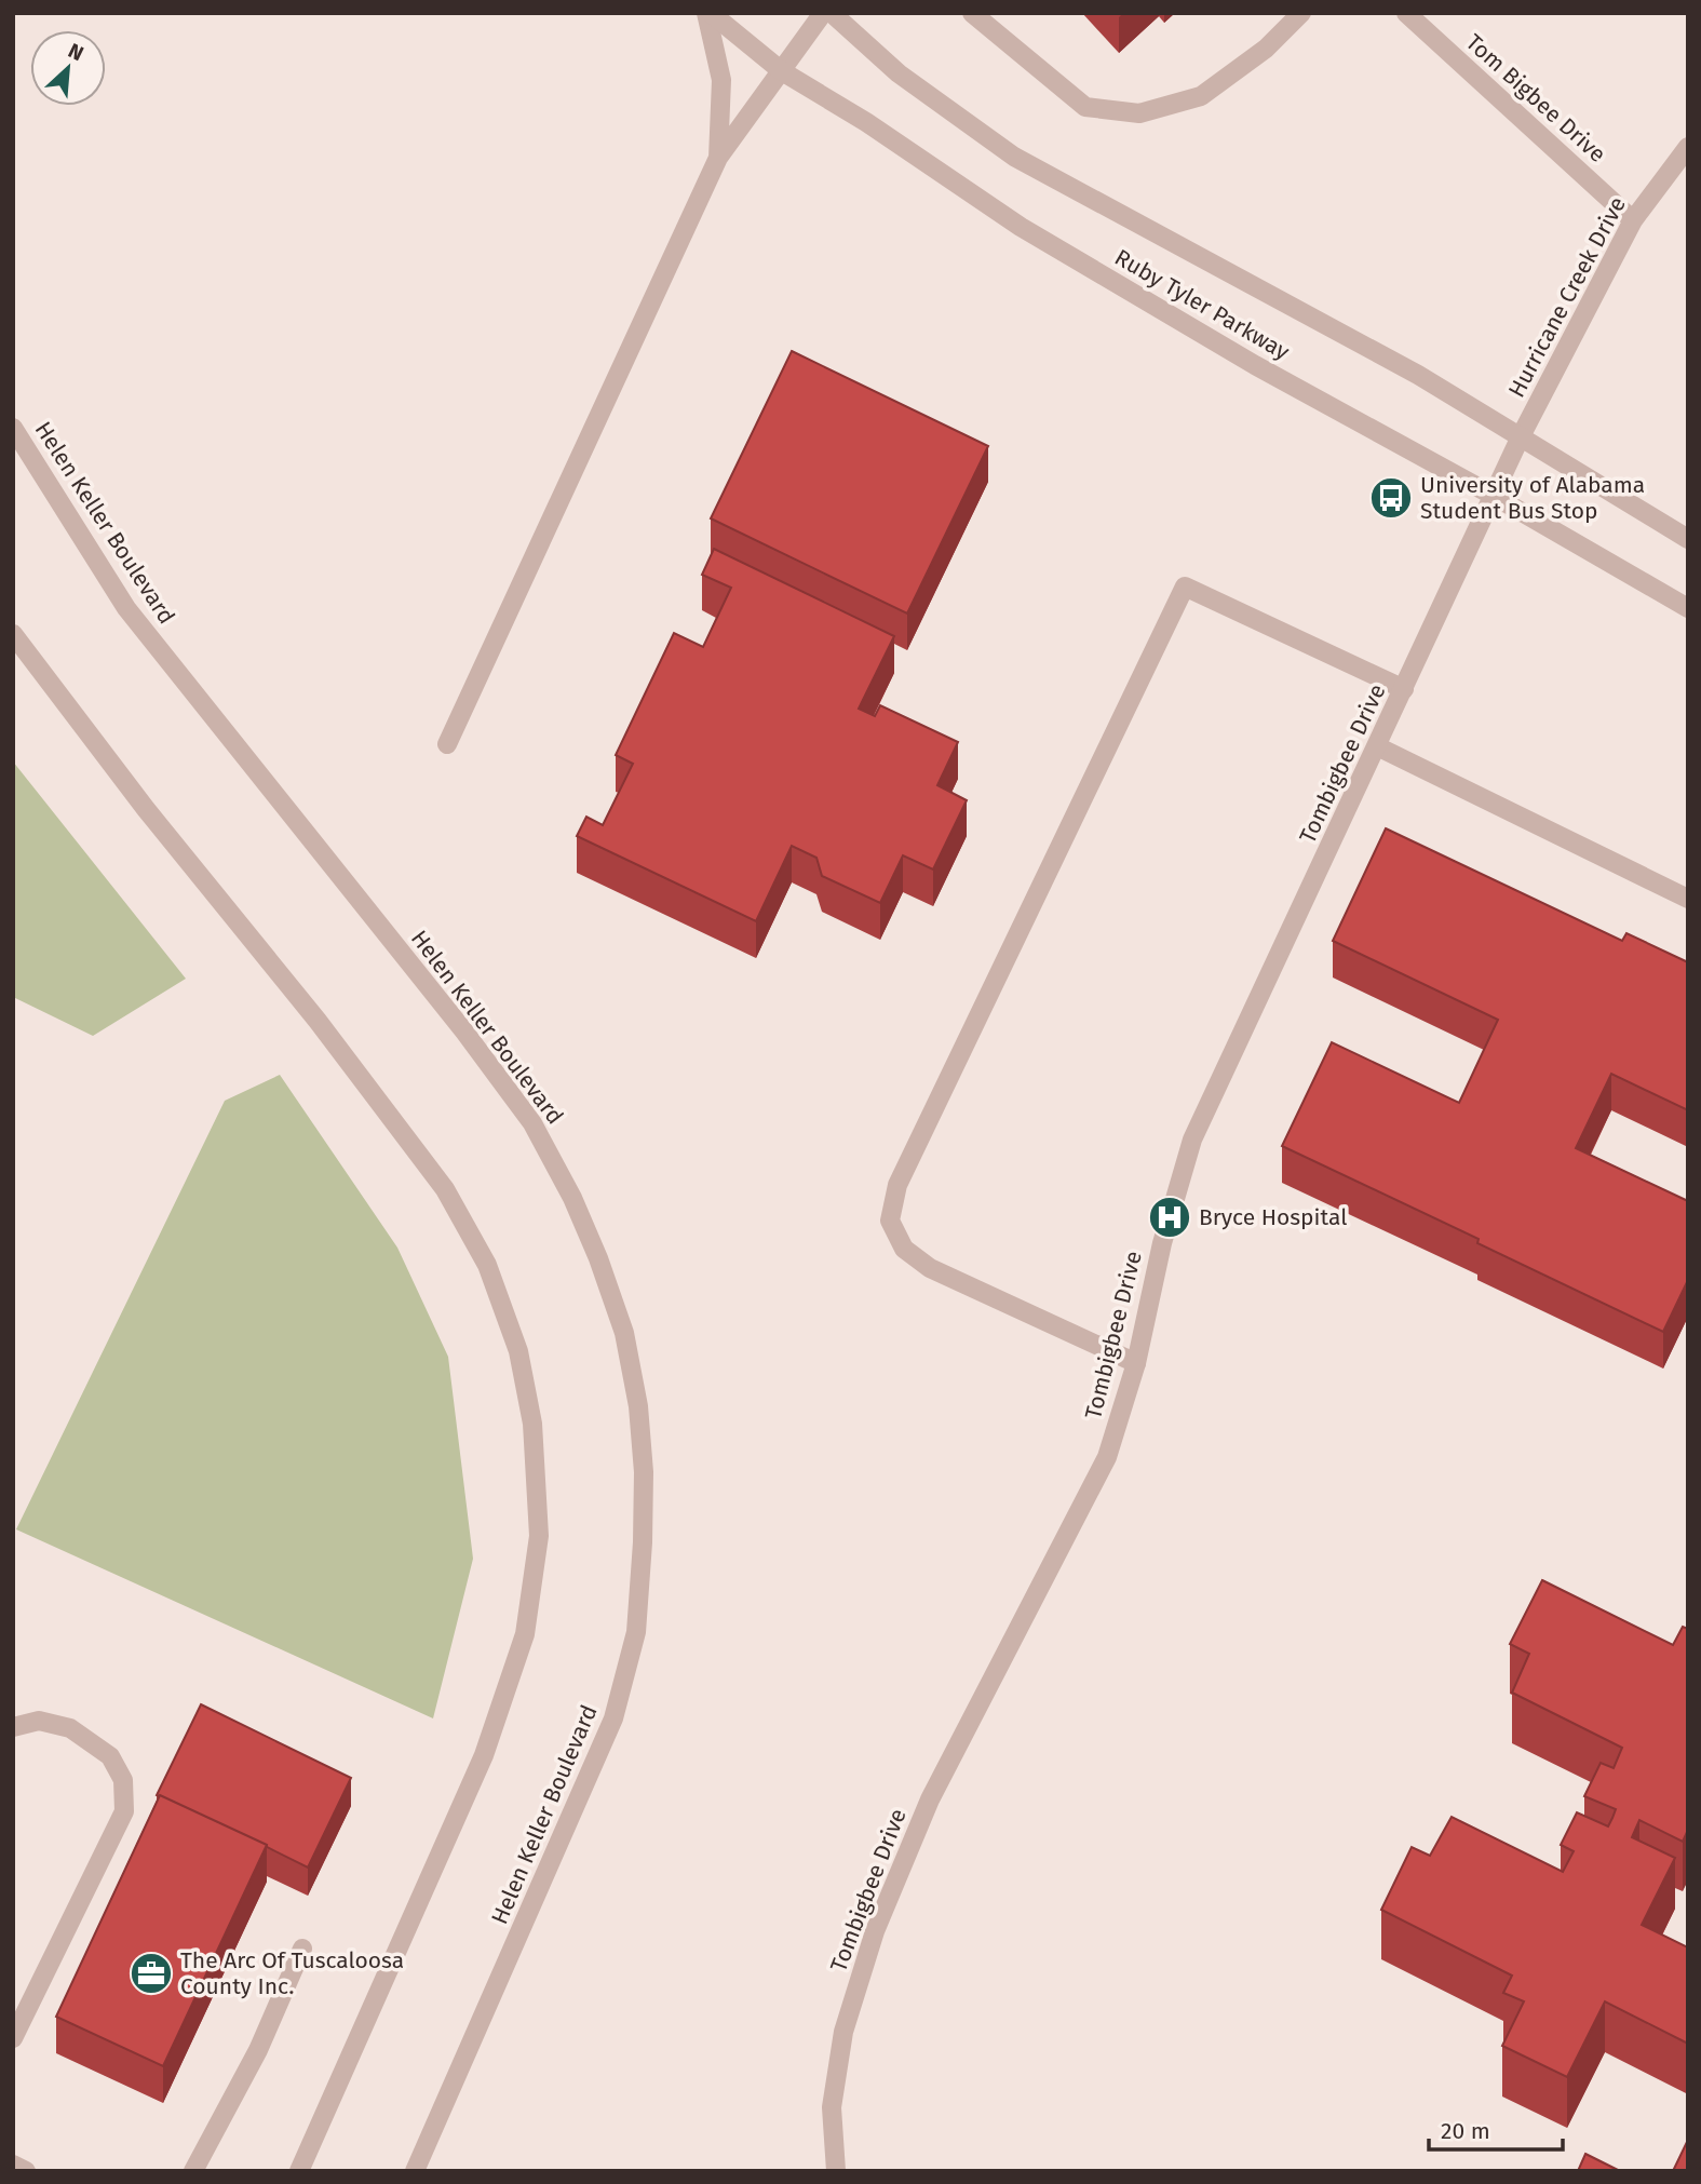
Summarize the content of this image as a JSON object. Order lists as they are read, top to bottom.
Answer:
{
  "streets": {
    "street": [
      "Tom Bigbee Drive",
      "Hurricane Creek Drive",
      "Ruby Tyler Parkway",
      "Helen Keller Boulevard",
      "Tombigbee Drive"
    ]
  },
  "crossings": [
    ["Tom Bigbee Drive", "Hurricane Creek Drive"],
    ["Hurricane Creek Drive", "Ruby Tyler Parkway"],
    ["Hurricane Creek Drive", "Tombigbee Drive"],
    ["Ruby Tyler Parkway", "Tombigbee Drive"]
  ],
  "places": {
    "bus stop": ["University of Alabama Student Bus Stop"],
    "hospital": ["Bryce Hospital"],
    "office": ["The Arc Of Tuscaloosa County Inc."]
  },
  "scale_bar": "20 m",
  "north": "top right"
}
